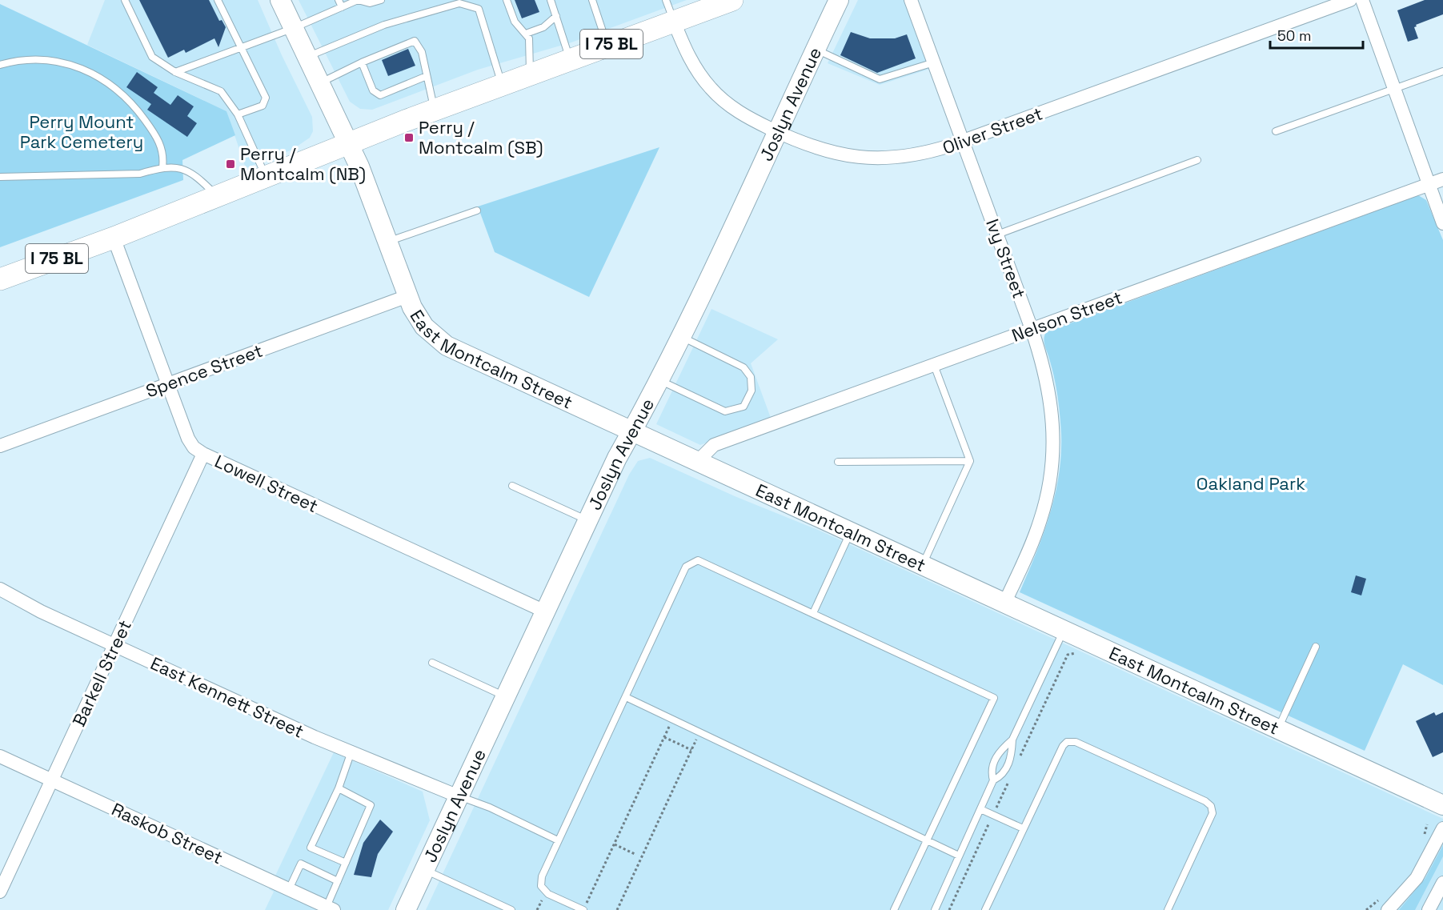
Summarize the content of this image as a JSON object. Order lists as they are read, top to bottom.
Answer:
{
  "streets": {
    "main road": ["I 75 BL", "Joslyn Avenue", "East Montcalm Street"],
    "street": [
      "Oliver Street",
      "Ivy Street",
      "Nelson Street",
      "Spence Street",
      "Lowell Street",
      "Barkell Street",
      "East Kennett Street",
      "Raskob Street"
    ]
  },
  "crossings": [
    ["I 75 BL", "Oliver Street"],
    ["I 75 BL", "East Montcalm Street"],
    ["I 75 BL", "Lowell Street"],
    ["Joslyn Avenue", "Oliver Street"],
    ["Joslyn Avenue", "East Montcalm Street"],
    ["Joslyn Avenue", "Lowell Street"],
    ["Joslyn Avenue", "East Kennett Street"],
    ["Oliver Street", "Ivy Street"],
    ["Ivy Street", "Nelson Street"],
    ["Ivy Street", "East Montcalm Street"],
    ["Nelson Street", "East Montcalm Street"],
    ["East Montcalm Street", "Spence Street"],
    ["Spence Street", "Lowell Street"],
    ["Lowell Street", "Barkell Street"],
    ["Barkell Street", "East Kennett Street"],
    ["Barkell Street", "Raskob Street"]
  ],
  "parks": ["Perry Mount Park Cemetery", "Oakland Park"],
  "places": {
    "transit": ["Perry / Montcalm (SB)", "Perry / Montcalm (NB)"]
  },
  "scale_bar": "50 m"
}
